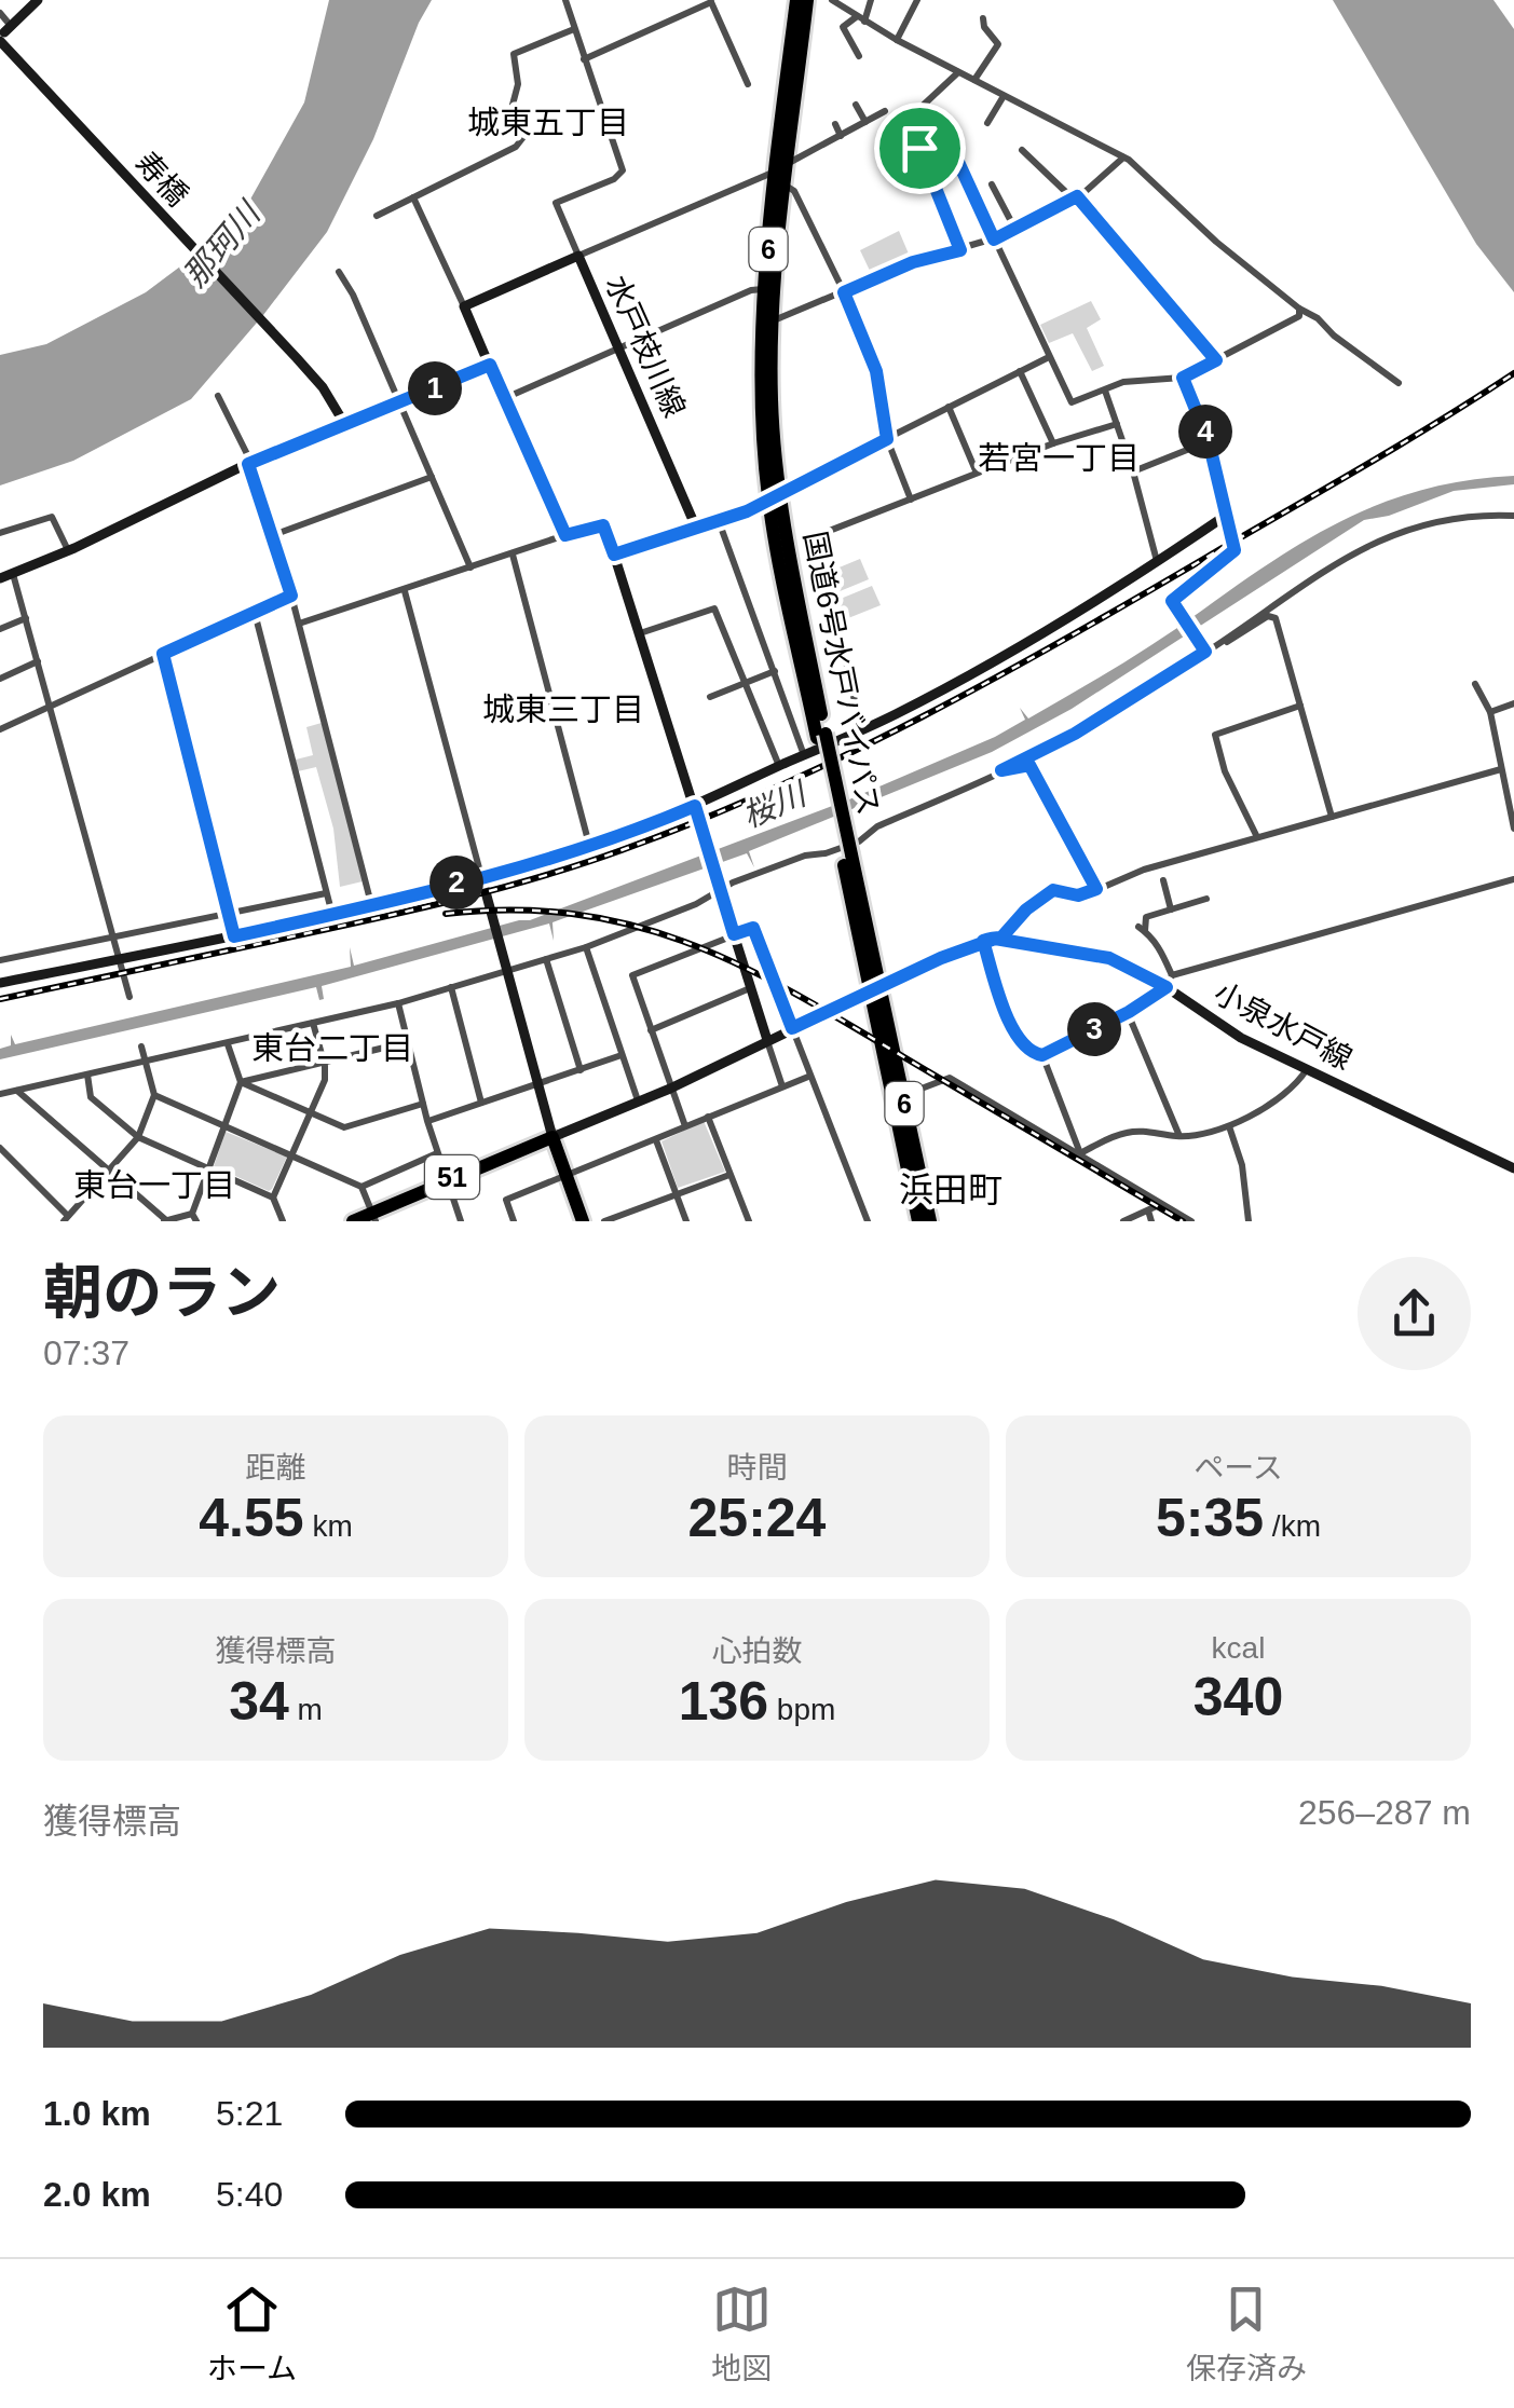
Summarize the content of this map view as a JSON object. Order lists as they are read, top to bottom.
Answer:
{
  "streets": {
    "highway": ["6", "国道6号水戸バイパス", "51"],
    "main road": ["寿橋", "水戸枝川線", "小泉水戸線"]
  },
  "crossings": [
    ["国道6号水戸バイパス", "小泉水戸線"],
    ["小泉水戸線", "51"]
  ],
  "districts": [
    "城東五丁目",
    "若宮一丁目",
    "城東三丁目",
    "東台二丁目",
    "東台一丁目",
    "浜田町"
  ],
  "water": ["那珂川", "桜川"],
  "page": {
    "pins": [
      "1",
      "4",
      "2",
      "3"
    ],
    "heading": ["朝のラン", "07:37"],
    "stats": [
      ["距離", "4.55 km"],
      ["時間", "25:24"],
      ["ペース", "5:35 /km"],
      ["獲得標高", "34 m"],
      ["心拍数", "136 bpm"],
      ["kcal", "340"]
    ],
    "chart": ["獲得標高", "256–287 m"],
    "list": [
      {
        "name": "1.0 km",
        "note": "5:21"
      },
      {
        "name": "2.0 km",
        "note": "5:40"
      }
    ],
    "tabs": ["ホーム", "地図", "保存済み"]
  }
}
